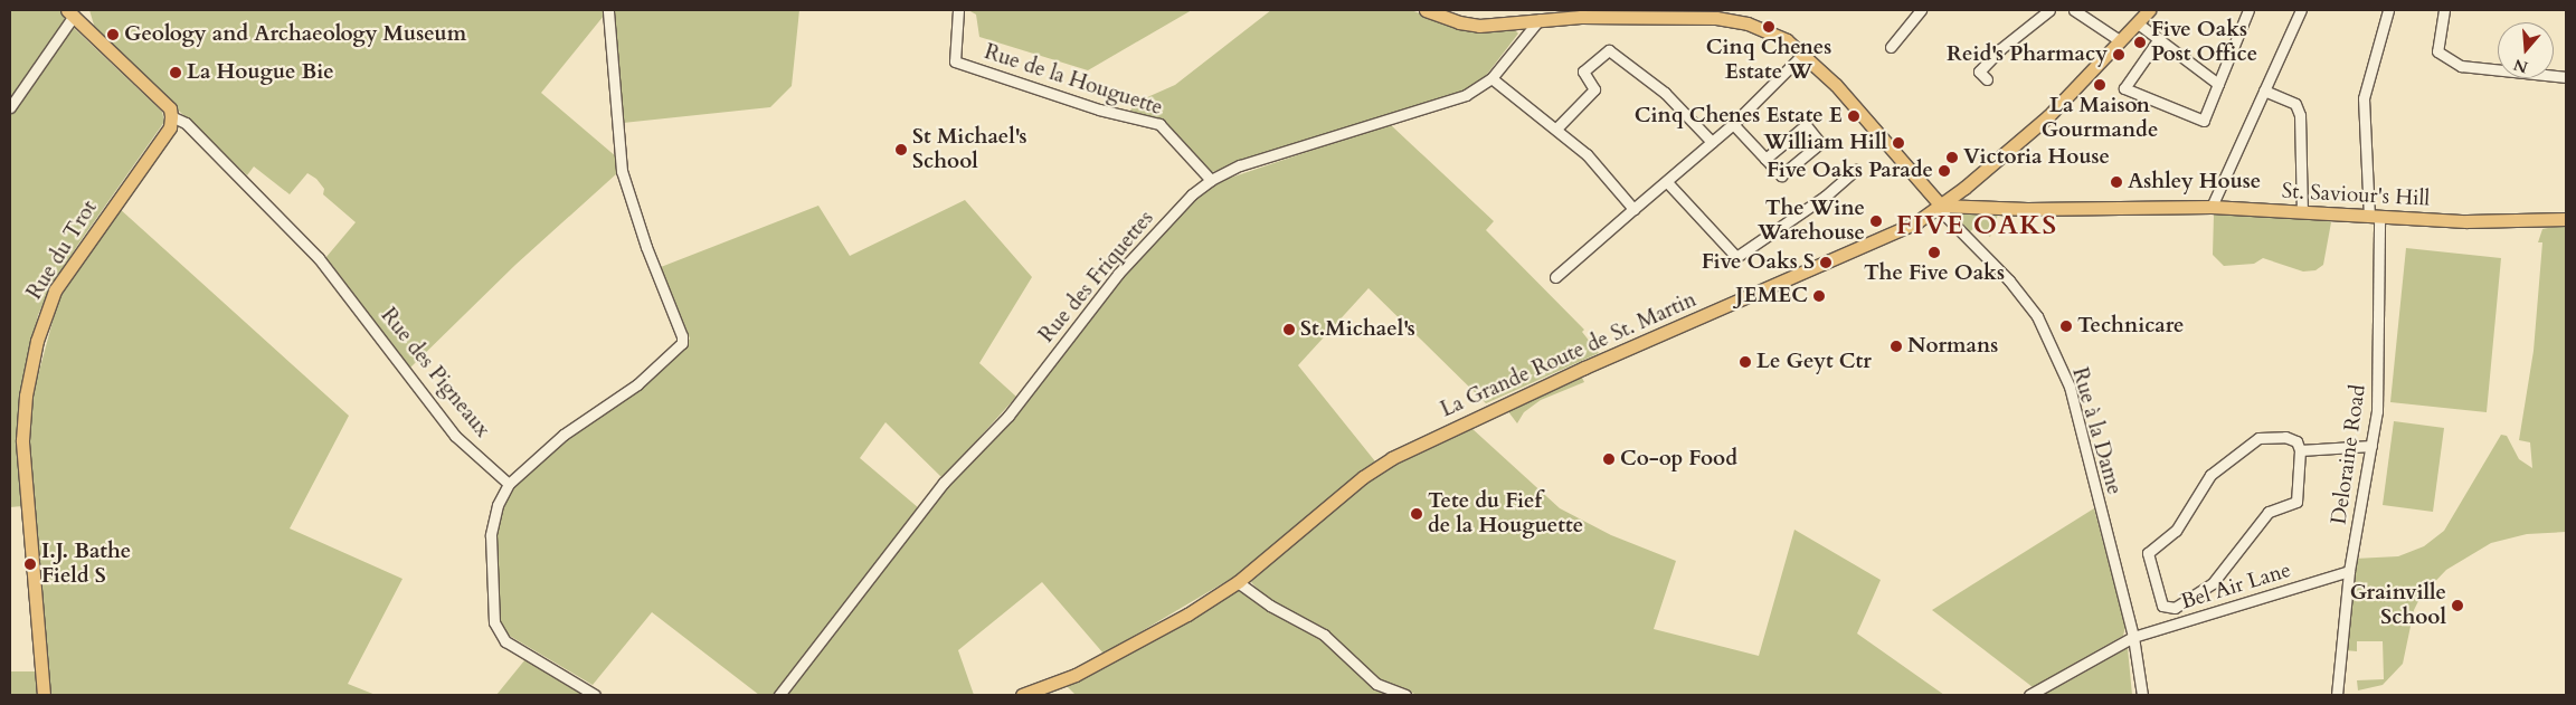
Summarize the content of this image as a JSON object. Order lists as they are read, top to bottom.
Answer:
{
  "streets": {
    "main road": ["St. Saviour's Hill", "Rue du Trot", "La Grande Route de St. Martin"],
    "street": [
      "Rue de la Houguette",
      "Rue des Friquettes",
      "Rue des Pigneaux",
      "Rue à la Dame",
      "Deloraine Road",
      "Bel Air Lane"
    ]
  },
  "crossings": [
    ["Rue de la Houguette", "Rue des Friquettes"],
    ["St. Saviour's Hill", "La Grande Route de St. Martin"],
    ["St. Saviour's Hill", "Rue à la Dame"],
    ["St. Saviour's Hill", "Deloraine Road"],
    ["Rue du Trot", "Rue des Pigneaux"],
    ["La Grande Route de St. Martin", "Rue à la Dame"],
    ["Rue à la Dame", "Bel Air Lane"],
    ["Deloraine Road", "Bel Air Lane"]
  ],
  "districts": ["FIVE OAKS"],
  "places": [
    "Cinq Chenes Estate W",
    "Geology and Archaeology Museum",
    "Five Oaks Post Office",
    "Reid's Pharmacy",
    "La Hougue Bie",
    "La Maison Gourmande",
    "Cinq Chenes Estate E",
    "William Hill",
    "St Michael's School",
    "Victoria House",
    "Five Oaks Parade",
    "Ashley House",
    "The Wine Warehouse",
    "The Five Oaks",
    "Five Oaks S",
    "JEMEC",
    "Technicare",
    "St.Michael's",
    "Normans",
    "Le Geyt Ctr",
    "Co-op Food",
    "Tete du Fief de la Houguette",
    "I.J. Bathe Field S",
    "Grainville School"
  ],
  "north": "bottom"
}
